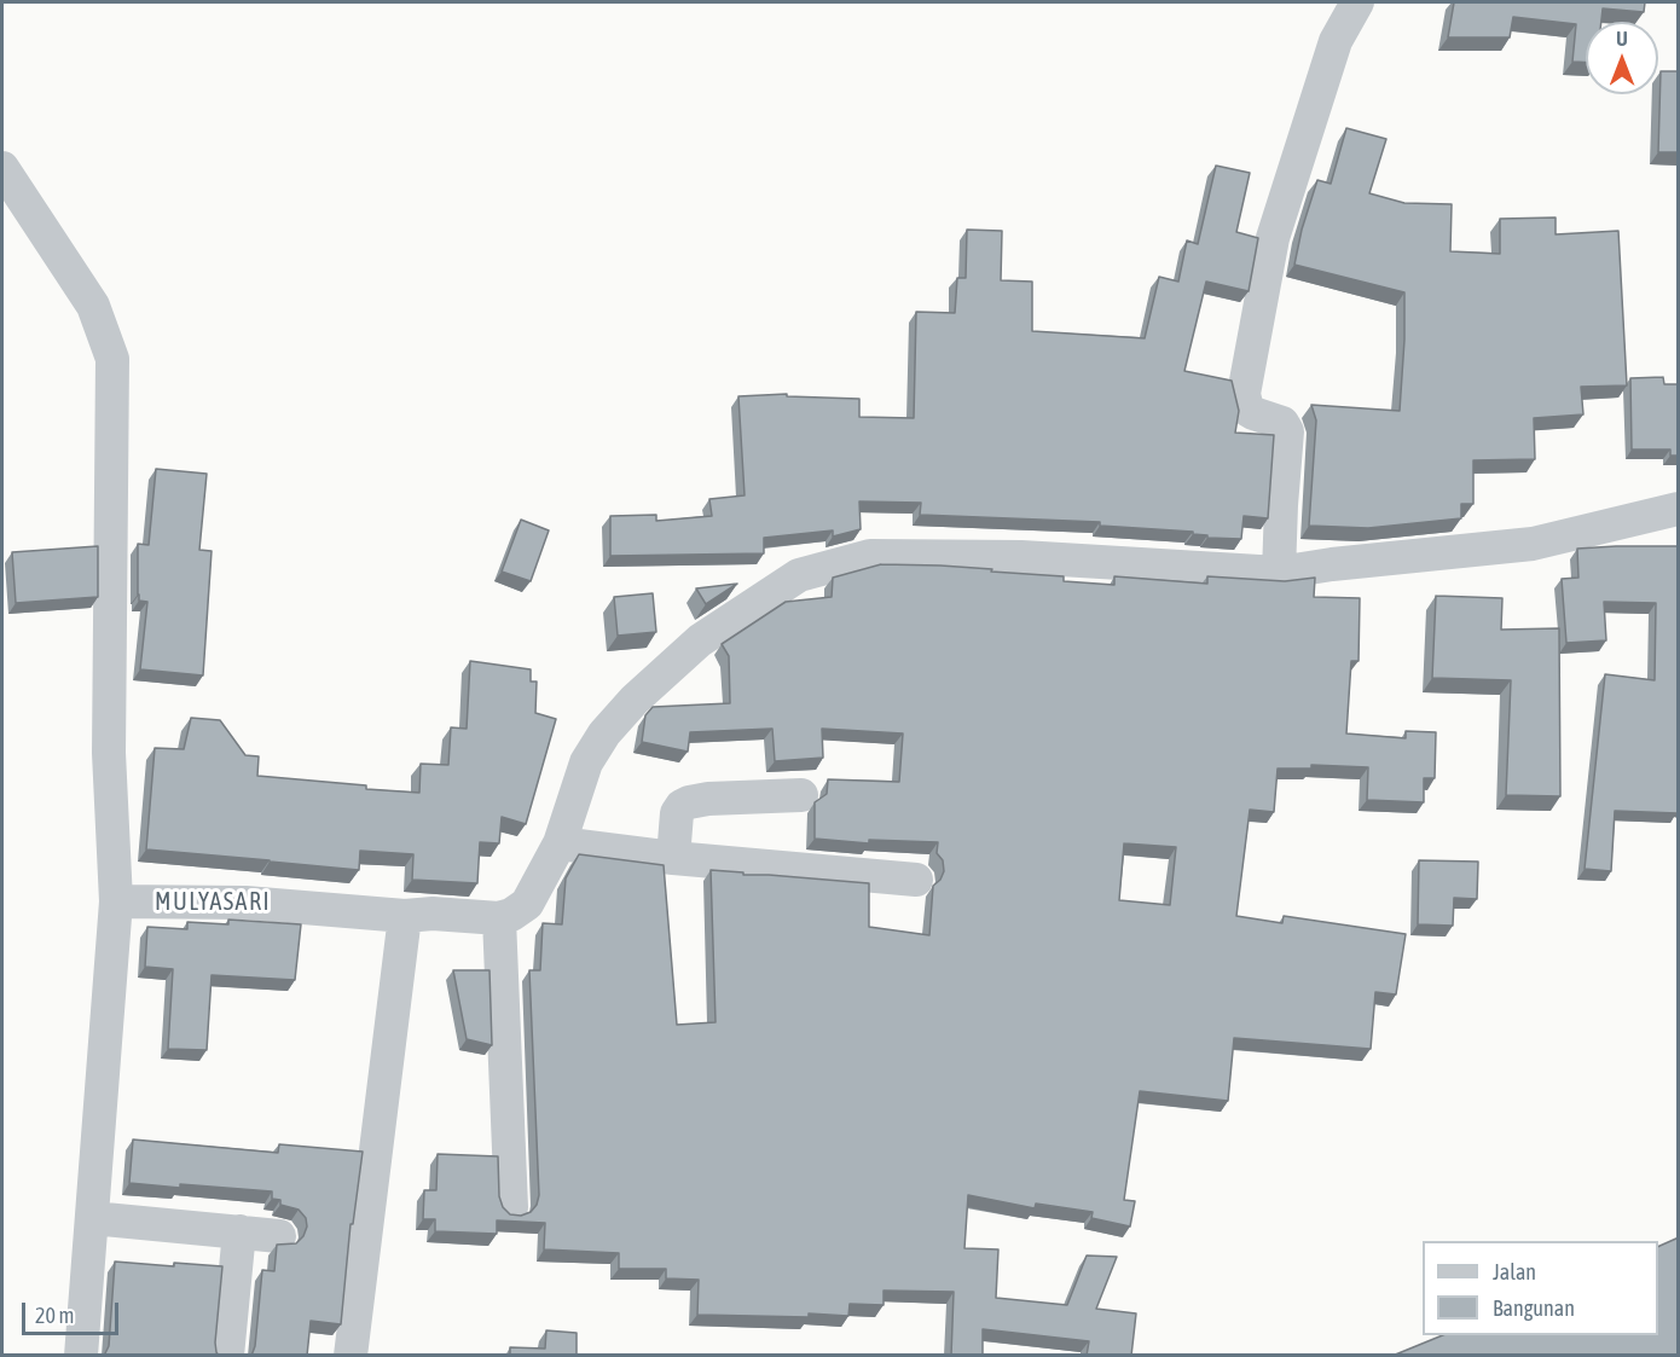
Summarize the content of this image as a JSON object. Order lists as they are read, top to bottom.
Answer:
{
  "districts": ["MULYASARI"],
  "legend": ["Jalan", "Bangunan"],
  "scale_bar": "20 m",
  "north": "top"
}
